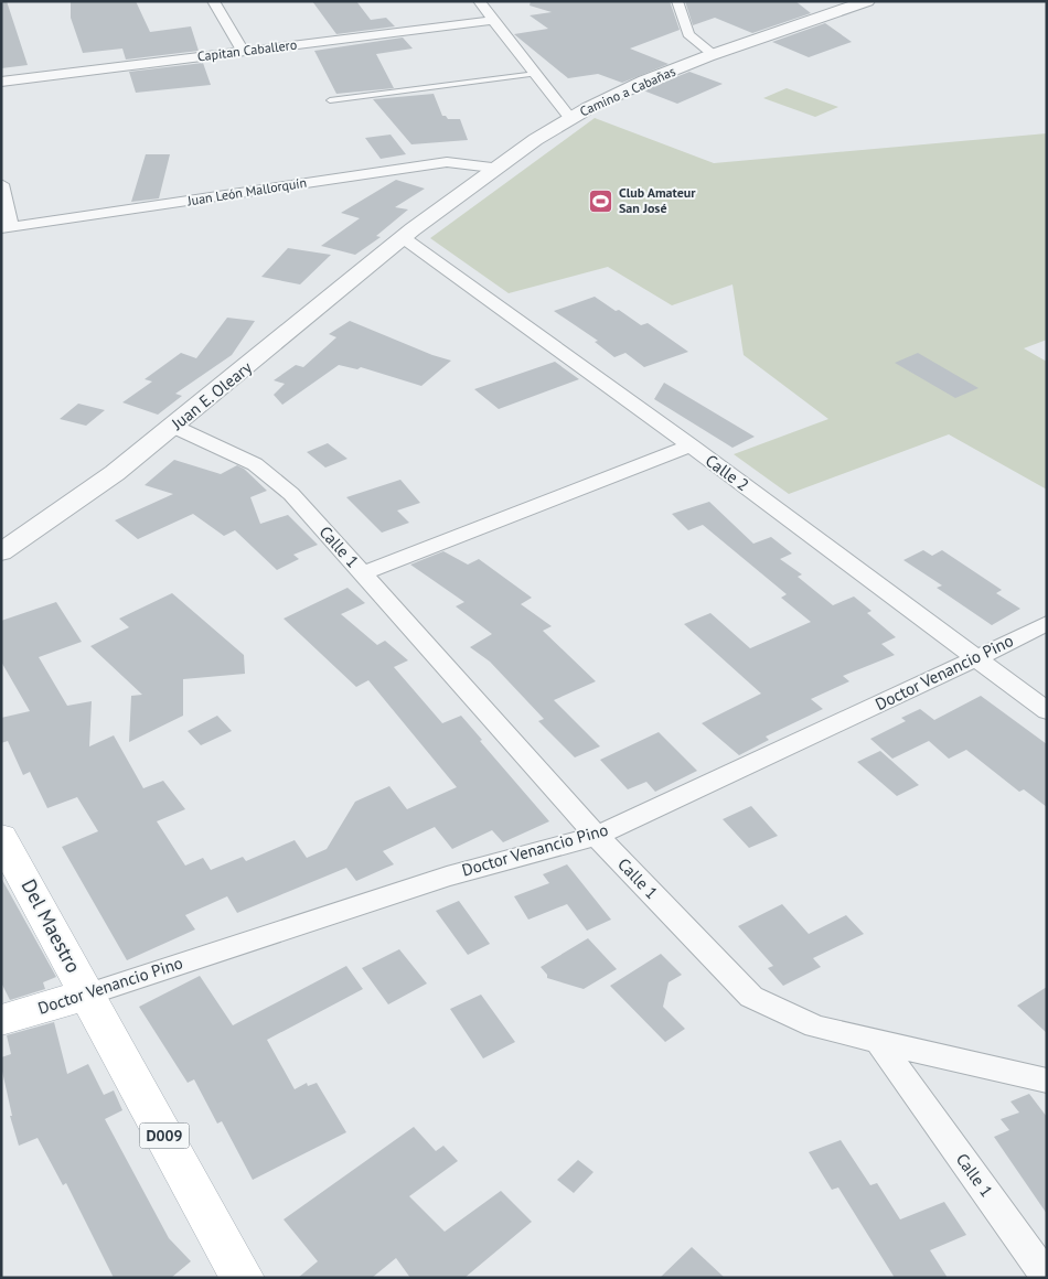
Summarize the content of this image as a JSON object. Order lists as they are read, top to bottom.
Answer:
{
  "streets": {
    "main road": ["Doctor Venancio Pino", "Del Maestro", "D009"],
    "street": [
      "Capitan Caballero",
      "Camino a Cabañas",
      "Juan León Mallorquín",
      "Juan E. Oleary",
      "Calle 2",
      "Calle 1"
    ]
  },
  "crossings": [
    ["Camino a Cabañas", "Juan León Mallorquín"],
    ["Camino a Cabañas", "Juan E. Oleary"],
    ["Camino a Cabañas", "Calle 2"],
    ["Juan E. Oleary", "Calle 2"],
    ["Juan E. Oleary", "Calle 1"],
    ["Calle 2", "Doctor Venancio Pino"],
    ["Calle 1", "Doctor Venancio Pino"],
    ["Doctor Venancio Pino", "Del Maestro"]
  ],
  "places": {
    "sports": ["Club Amateur San José"]
  }
}
